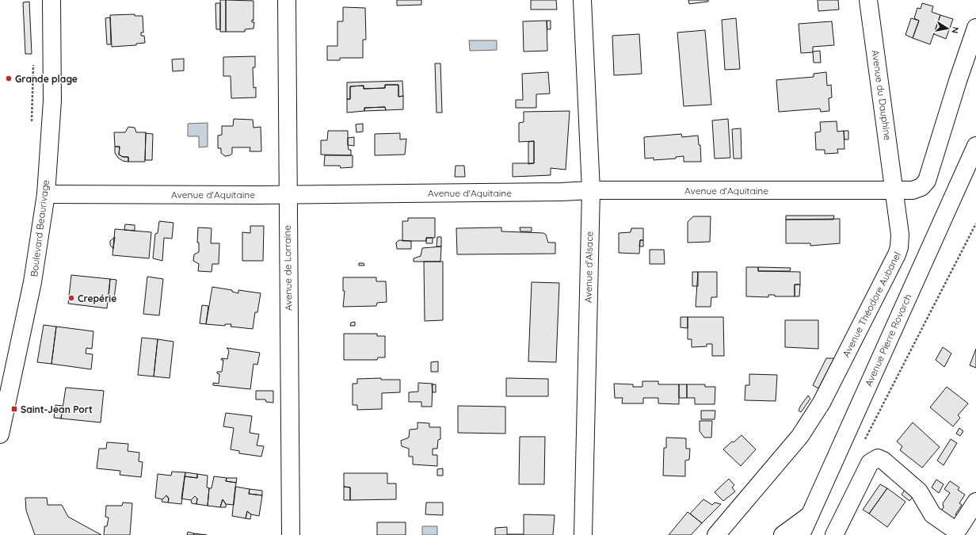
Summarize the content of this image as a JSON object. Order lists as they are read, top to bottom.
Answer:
{
  "streets": {
    "street": [
      "Avenue du Dauphine",
      "Avenue d'Aquitaine",
      "Boulevard Beaurivage",
      "Avenue d'Alsace",
      "Avenue de Lorraine",
      "Avenue Théodore Aubanel",
      "Avenue Pierre Rovarch"
    ]
  },
  "crossings": [
    ["Avenue du Dauphine", "Avenue d'Aquitaine"],
    ["Avenue du Dauphine", "Avenue Théodore Aubanel"],
    ["Avenue d'Aquitaine", "Boulevard Beaurivage"],
    ["Avenue d'Aquitaine", "Avenue d'Alsace"],
    ["Avenue d'Aquitaine", "Avenue de Lorraine"],
    ["Avenue d'Aquitaine", "Avenue Théodore Aubanel"]
  ],
  "places": {
    "other": ["Grande plage", "Crepérie"],
    "transit": ["Saint-Jean Port"]
  },
  "north": "right"
}
